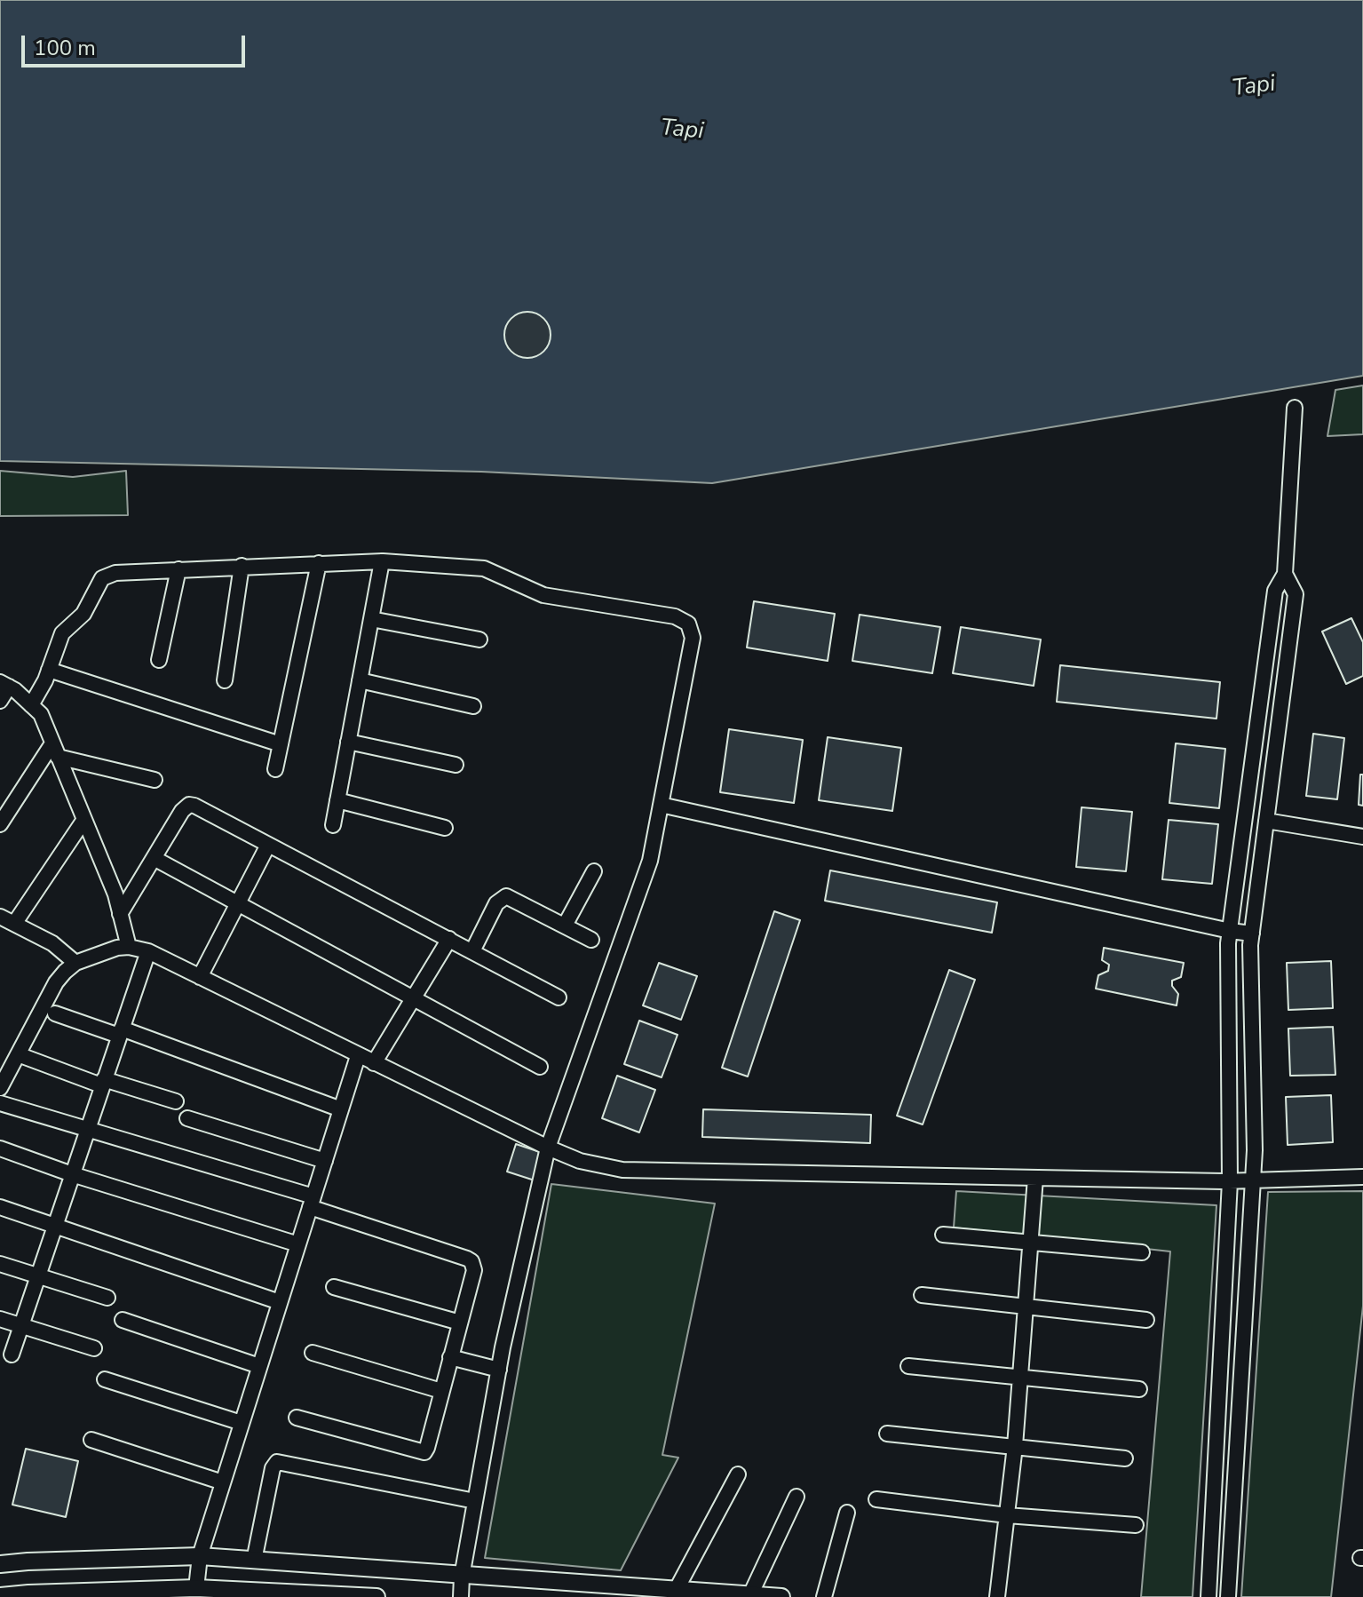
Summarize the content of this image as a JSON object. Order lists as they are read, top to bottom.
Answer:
{
  "water": ["Tapi"],
  "scale_bar": "100 m"
}
